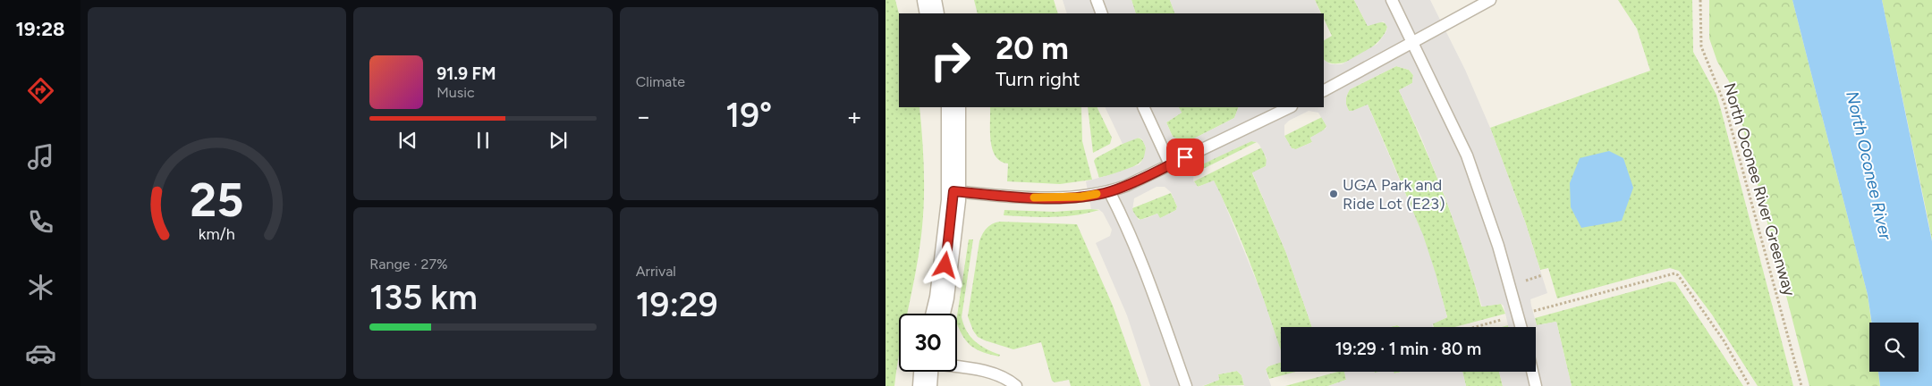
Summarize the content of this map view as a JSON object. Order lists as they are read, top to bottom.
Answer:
{
  "streets": {
    "path": ["North Oconee River Greenway"]
  },
  "water": ["North Oconee River"],
  "places": ["UGA Park and Ride Lot (E23)"],
  "page": {
    "tabs": "19:28",
    "tile": [
      "Climate",
      ["Range · 27%", "135 km"],
      ["Arrival", "19:29"]
    ],
    "turn": ["20 m", "Turn right"],
    "song": ["91.9 FM", "Music"],
    "heat": ["−", "19°", "+"],
    "limit": "30",
    "trip": "19:29 · 1 min · 80 m",
    "gauge": ["25", "km/h"]
  }
}
